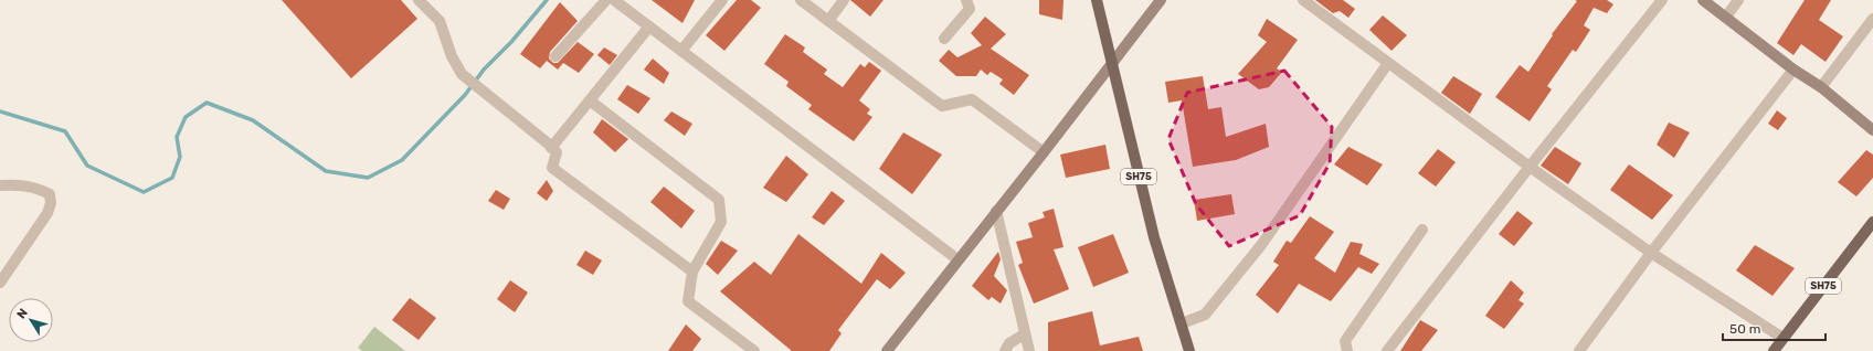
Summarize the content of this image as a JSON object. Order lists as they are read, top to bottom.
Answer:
{
  "streets": {
    "main road": ["SH75"]
  },
  "scale_bar": "50 m",
  "north": "top left"
}
